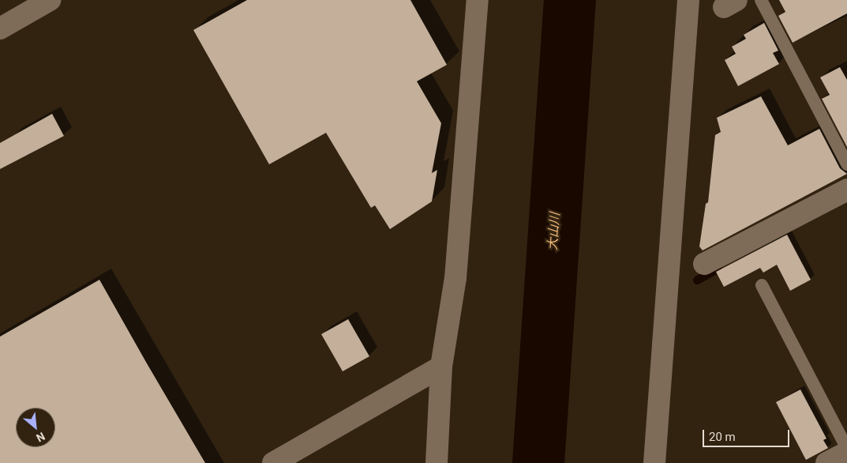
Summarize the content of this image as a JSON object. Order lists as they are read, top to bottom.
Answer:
{
  "water": ["大山川"],
  "scale_bar": "20 m",
  "north": "bottom right"
}
